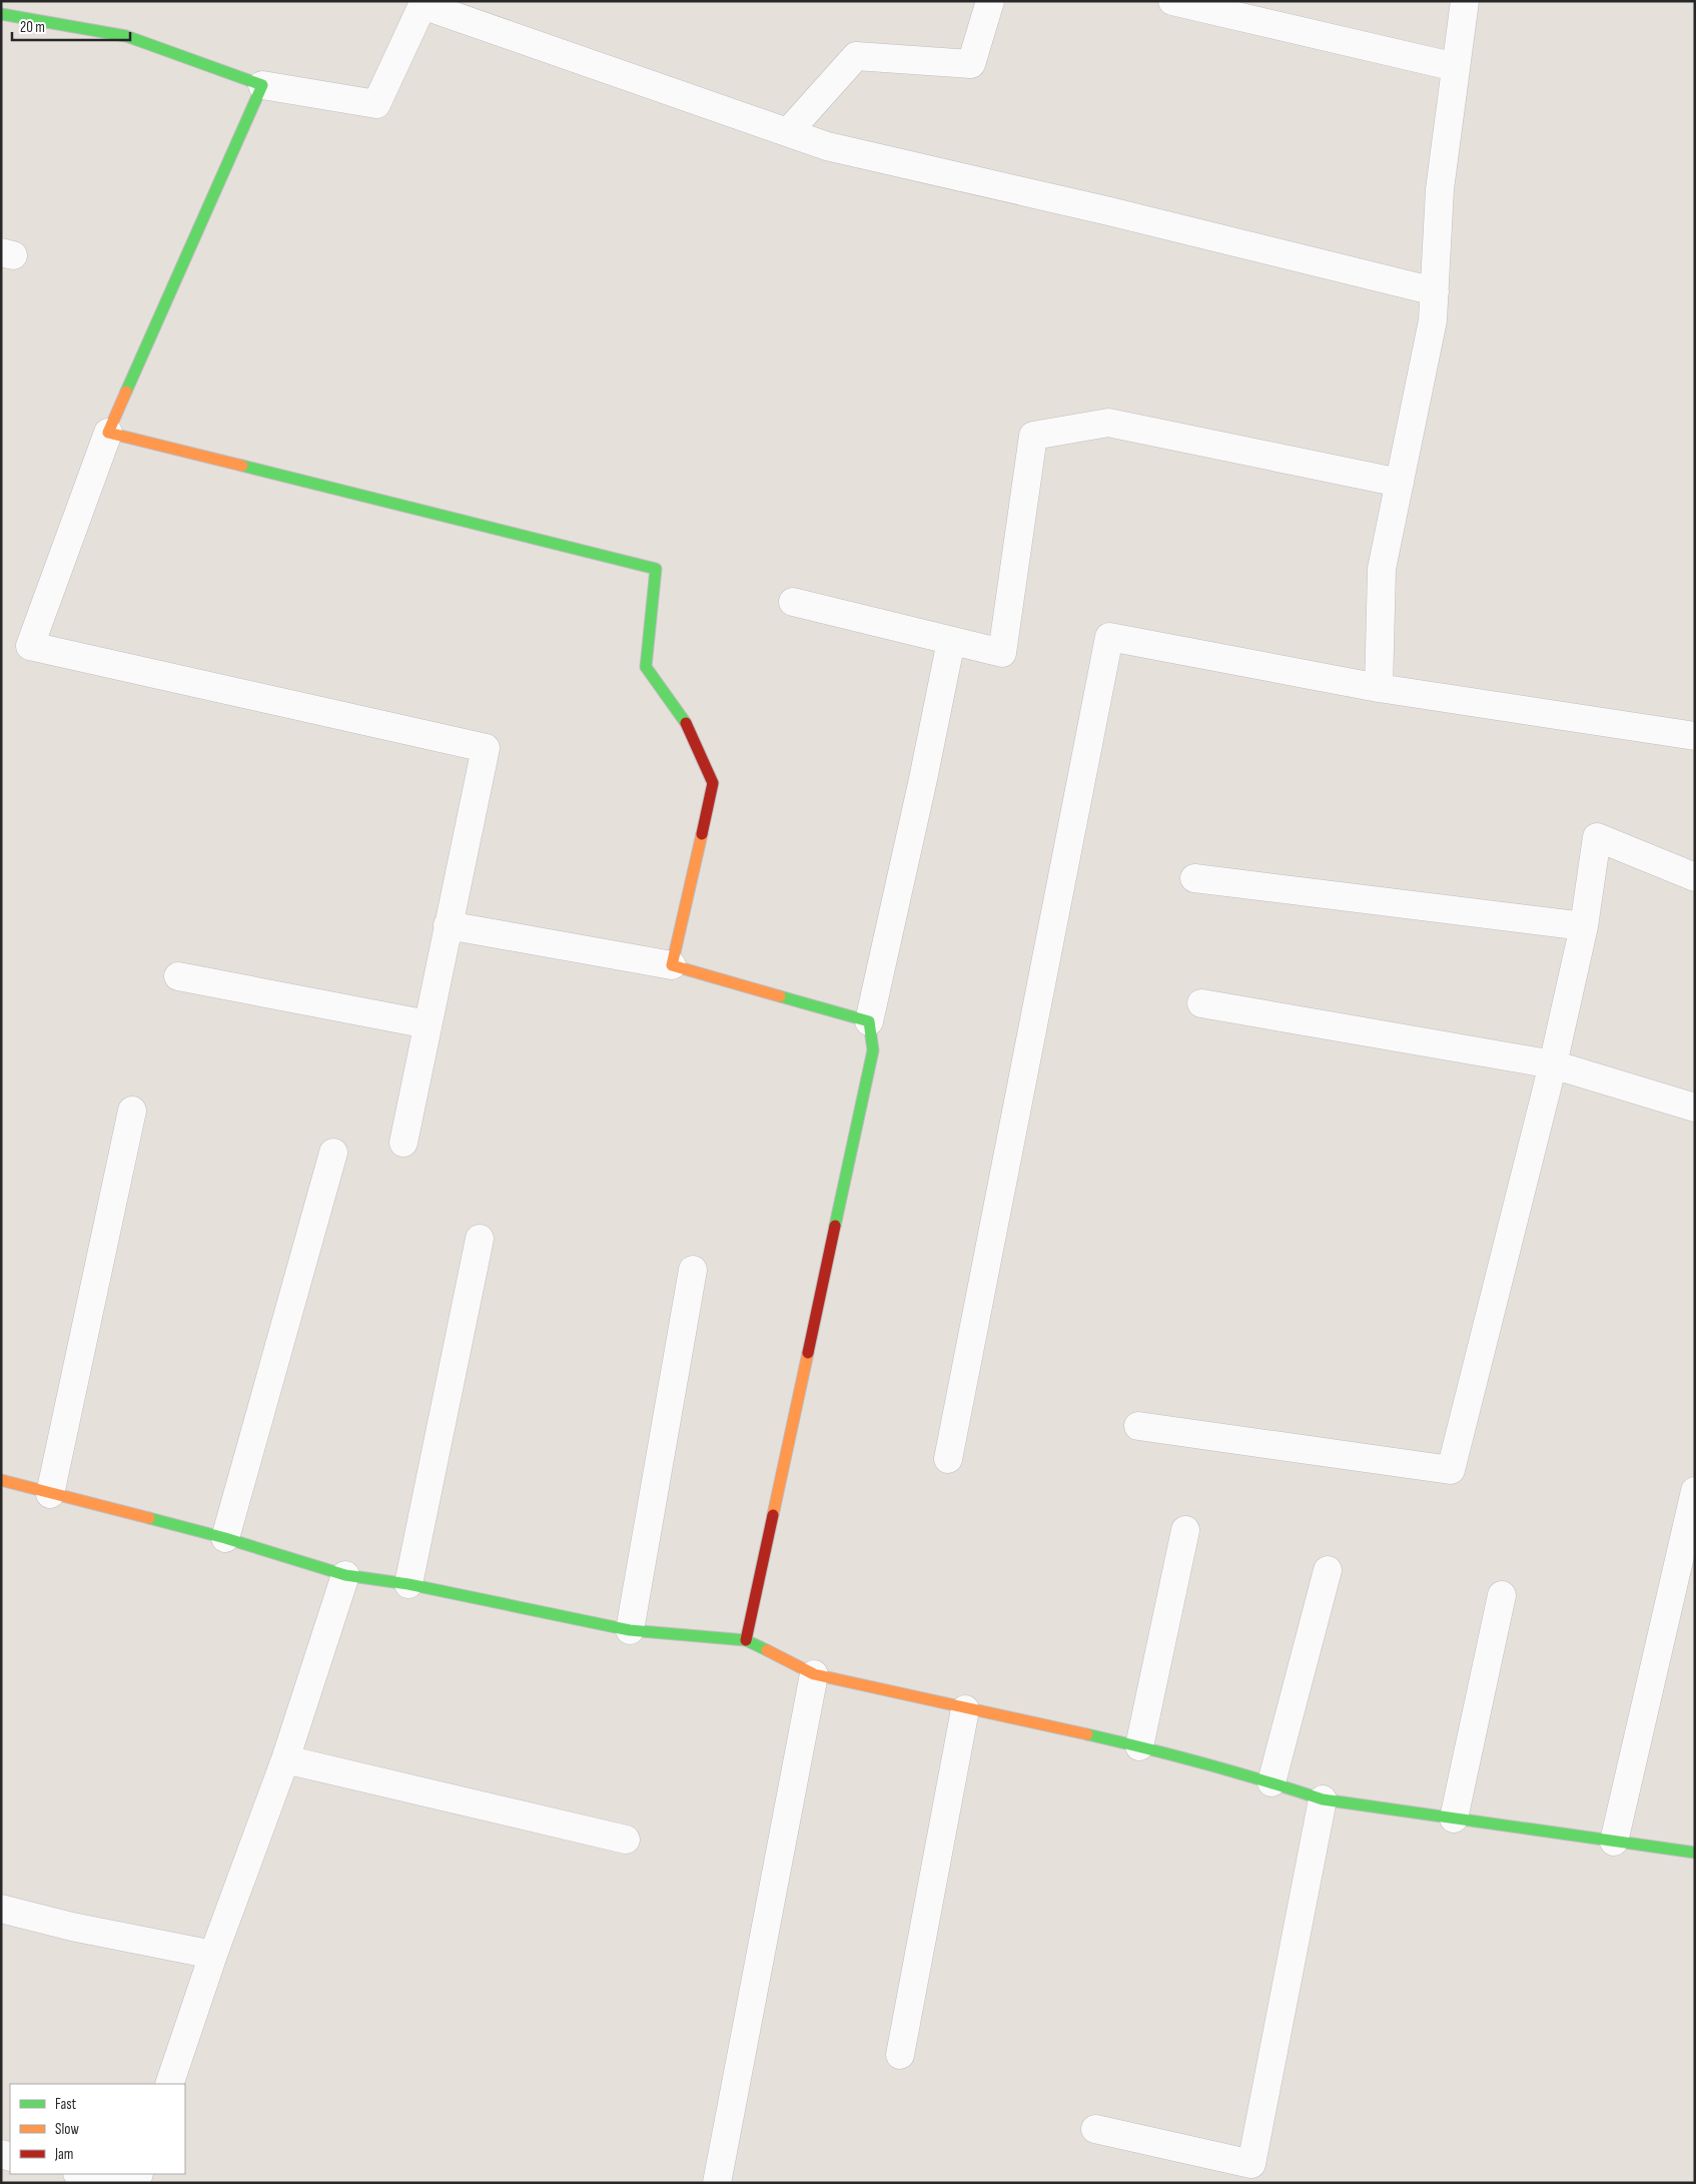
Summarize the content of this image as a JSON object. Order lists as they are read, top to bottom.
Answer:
{
  "legend": ["Fast", "Slow", "Jam"],
  "scale_bar": "20 m"
}
